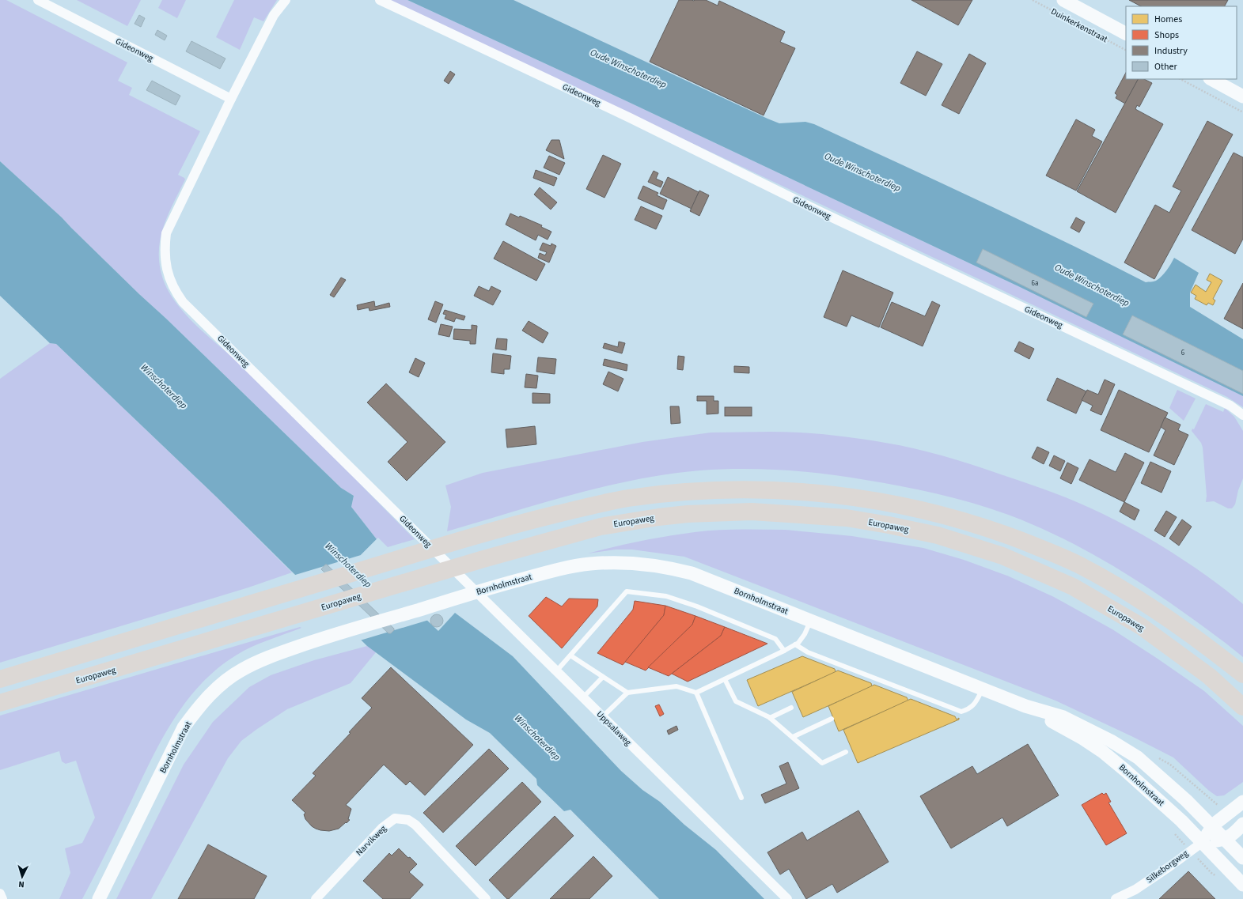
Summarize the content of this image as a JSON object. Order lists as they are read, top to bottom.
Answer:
{
  "streets": {
    "highway": ["Europaweg"],
    "street": [
      "Duinkerkenstraat",
      "Gideonweg",
      "Bornholmstraat",
      "Uppsalaweg",
      "Narvikweg",
      "Silkeborgweg"
    ]
  },
  "crossings": [
    ["Gideonweg", "Uppsalaweg"],
    ["Bornholmstraat", "Silkeborgweg"]
  ],
  "water": ["Oude Winschoterdiep", "Winschoterdiep"],
  "house_numbers": ["6a", "6"],
  "legend": [
    "Homes",
    "Shops",
    "Industry",
    "Other"
  ],
  "north": "bottom"
}
